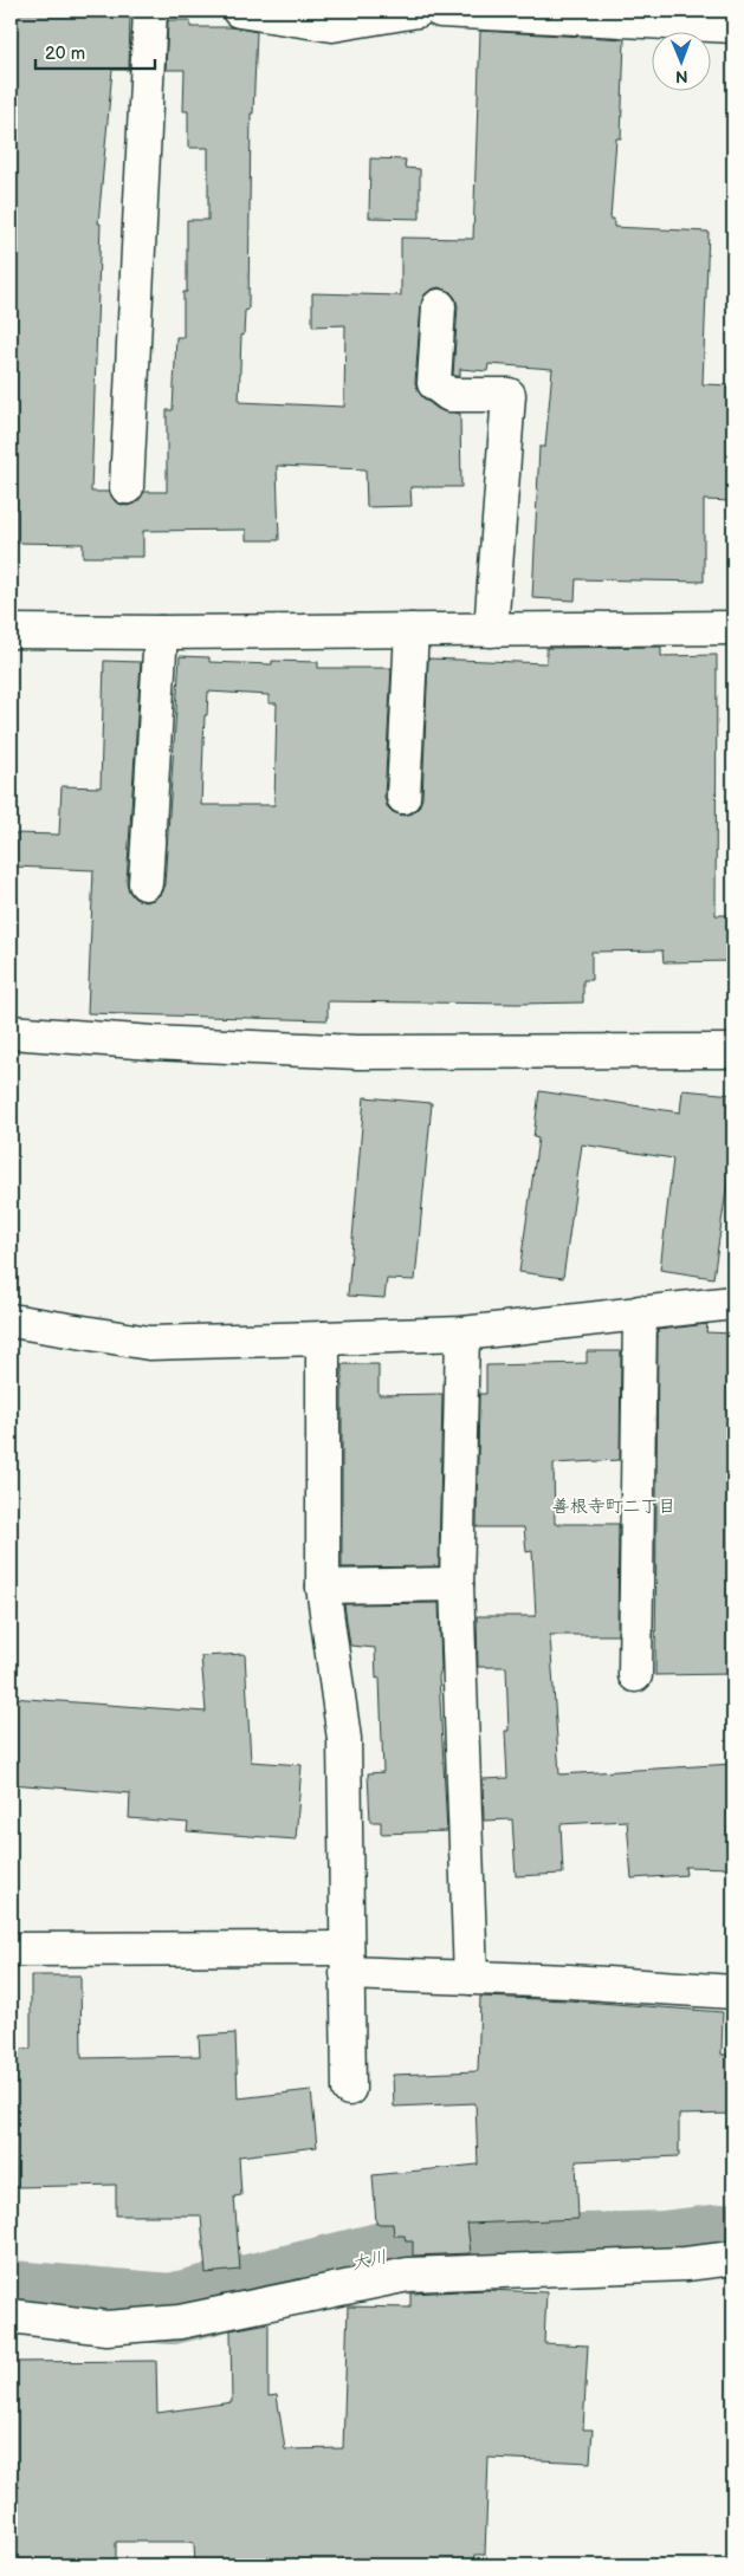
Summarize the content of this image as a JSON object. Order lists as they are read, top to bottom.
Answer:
{
  "districts": ["善根寺町二丁目"],
  "water": ["大川"],
  "scale_bar": "20 m",
  "north": "bottom"
}
